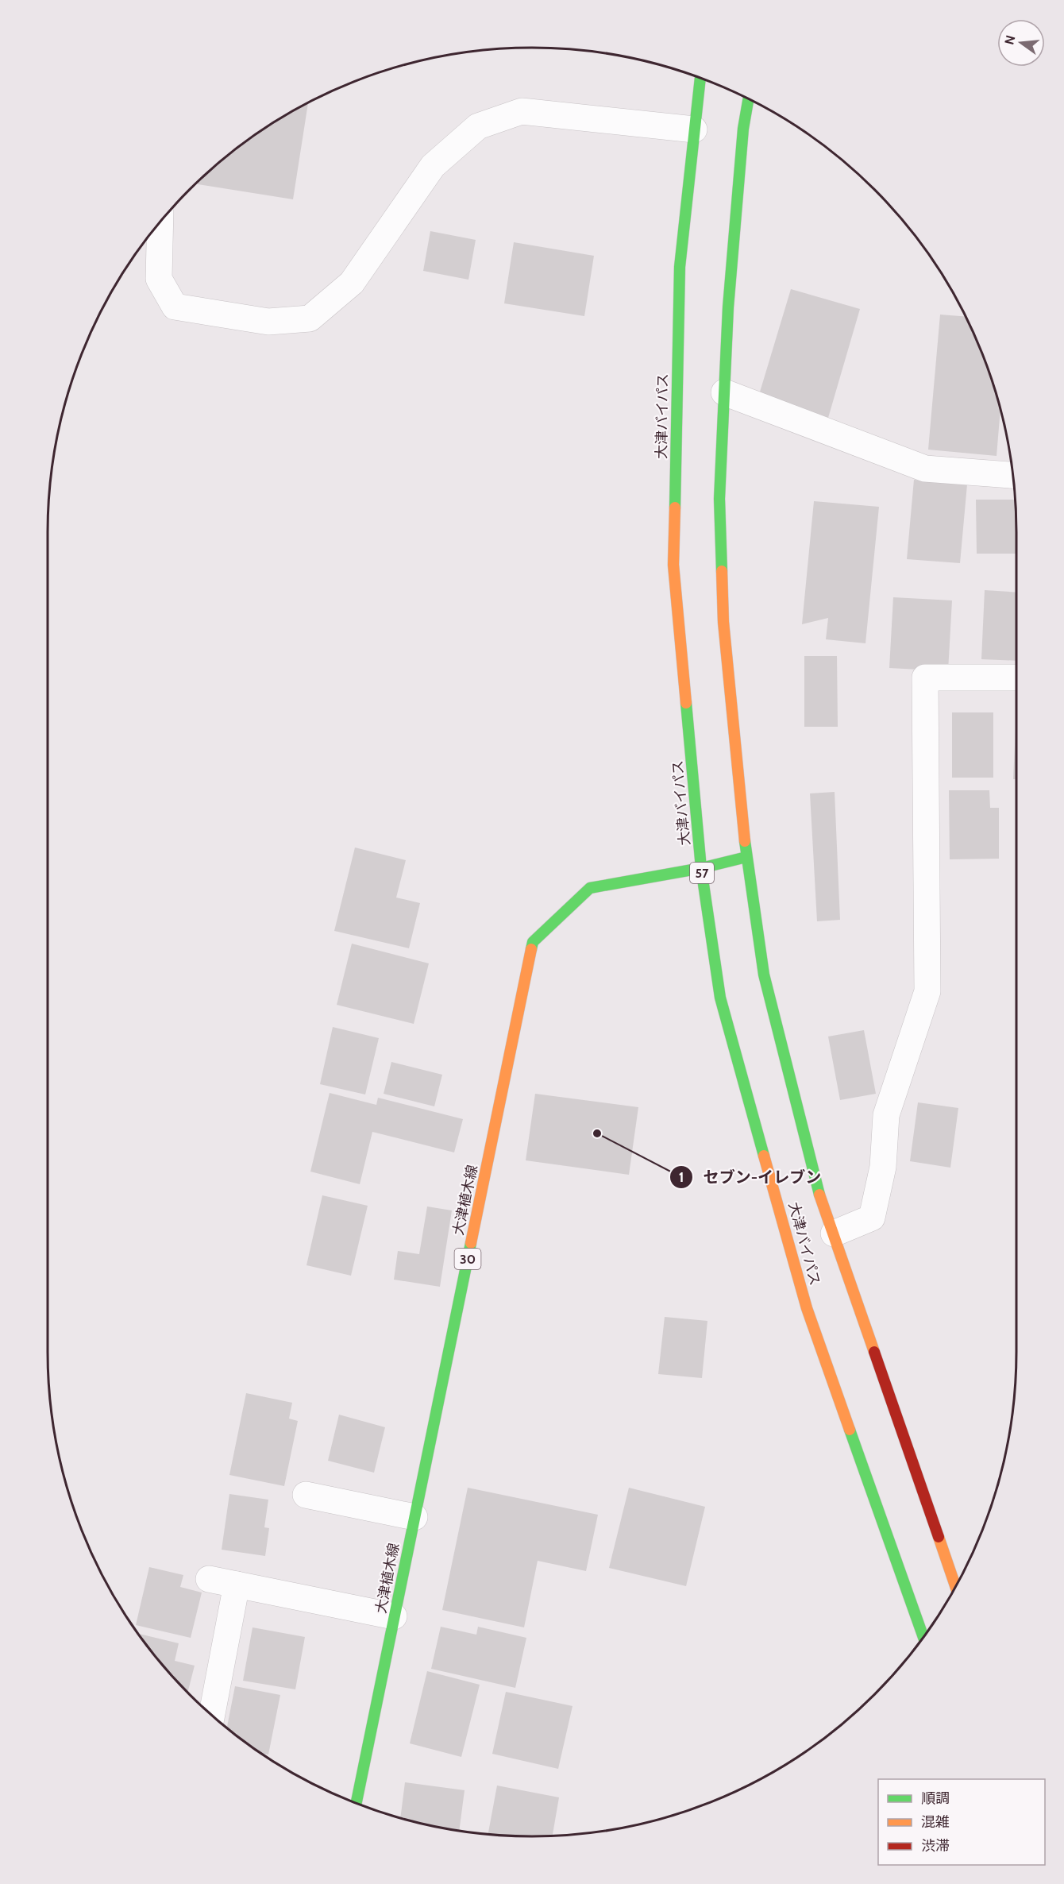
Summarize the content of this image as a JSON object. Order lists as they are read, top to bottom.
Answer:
{
  "streets": {
    "main road": [
      "大津バイパス",
      "57",
      "大津植木線",
      "30"
    ]
  },
  "crossings": [
    ["大津バイパス", "大津植木線"]
  ],
  "places": ["セブン-イレブン"],
  "legend": ["順調", "混雑", "渋滞"],
  "north": "left"
}
